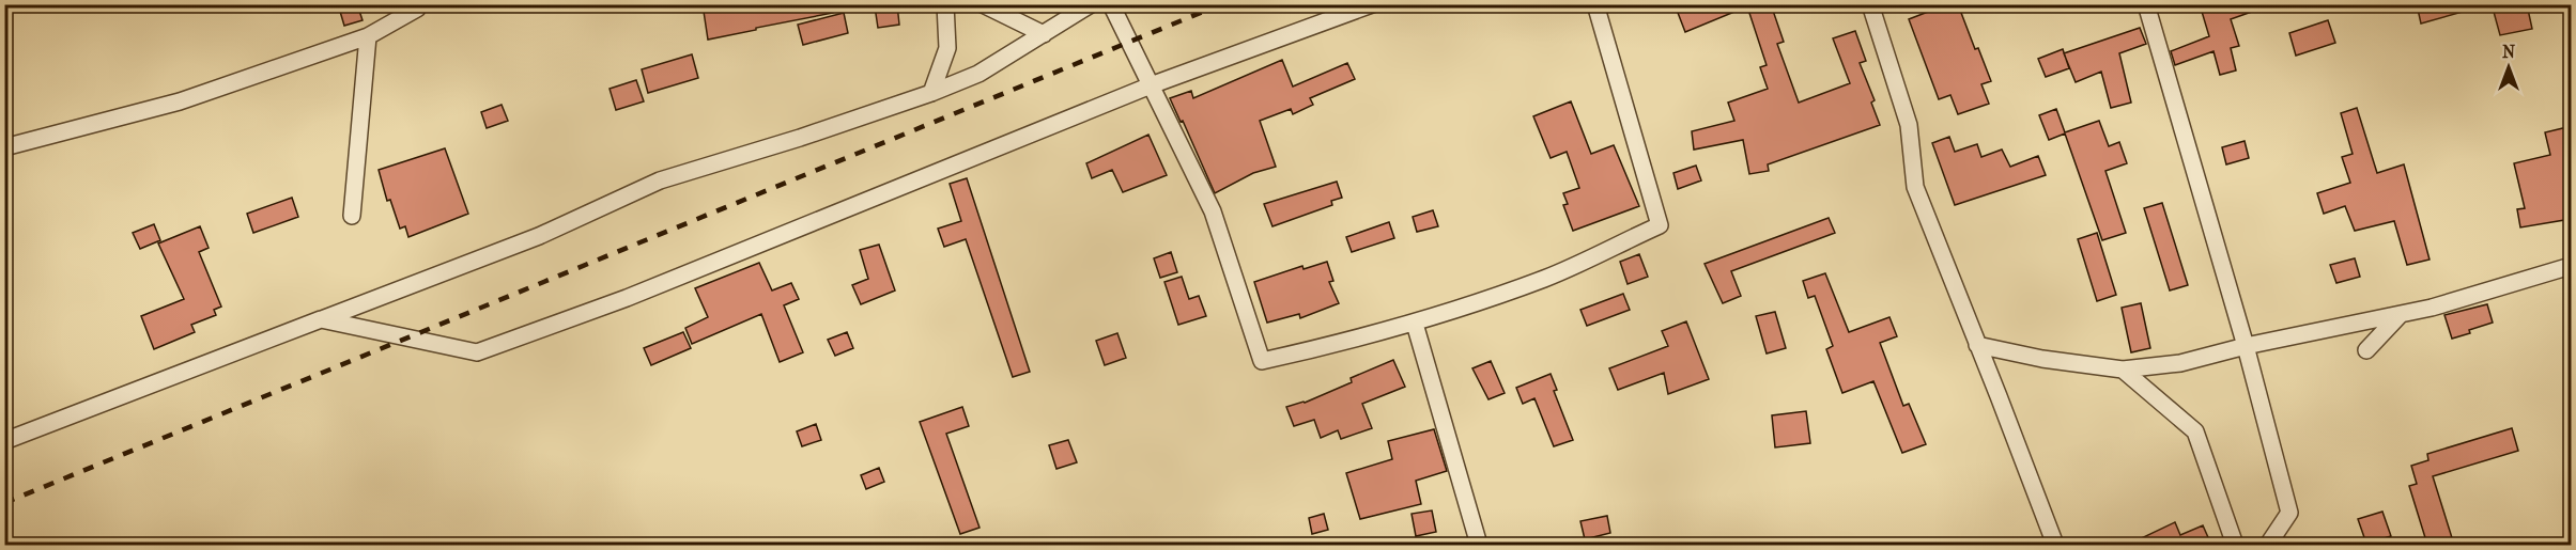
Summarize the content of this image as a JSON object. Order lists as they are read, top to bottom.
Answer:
{
  "north": "top"
}
